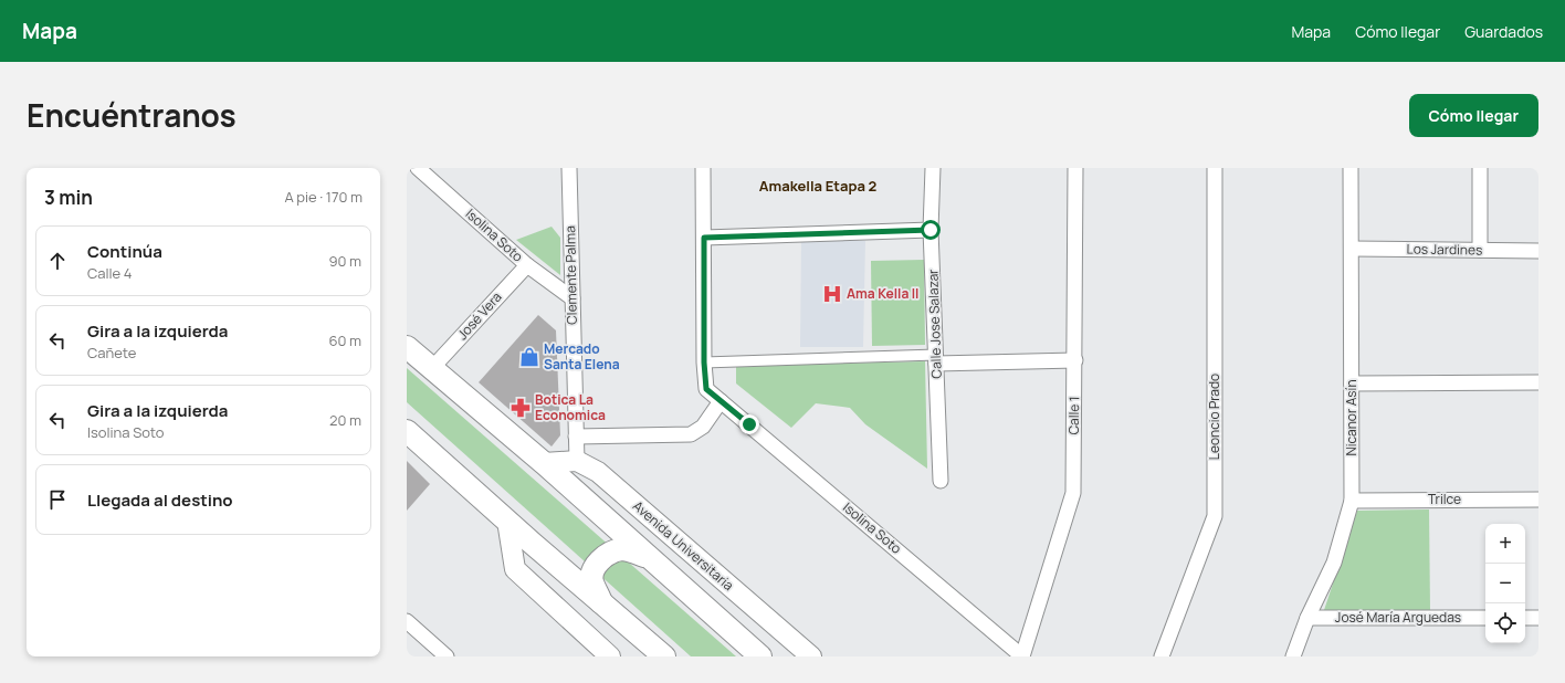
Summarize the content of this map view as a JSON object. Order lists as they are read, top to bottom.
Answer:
{
  "streets": {
    "main road": ["Avenida Universitaria"],
    "street": [
      "Isolina Soto",
      "Los Jardines",
      "Clemente Palma",
      "José Vera",
      "Calle Jose Salazar",
      "Calle 1",
      "Leoncio Prado",
      "Nicanor Asín",
      "Trilce",
      "José María Arguedas"
    ]
  },
  "crossings": [
    ["Isolina Soto", "Clemente Palma"],
    ["Isolina Soto", "José Vera"],
    ["Isolina Soto", "Calle 1"],
    ["Los Jardines", "Nicanor Asín"],
    ["Clemente Palma", "Avenida Universitaria"],
    ["Nicanor Asín", "Trilce"],
    ["Nicanor Asín", "José María Arguedas"]
  ],
  "districts": ["Amakella Etapa 2"],
  "places": {
    "hospital": ["Ama Kella II"],
    "shop": ["Mercado Santa Elena"],
    "pharmacy": ["Botica La Economica"]
  },
  "page": {
    "header": "Mapa",
    "nav": ["Mapa", "Cómo llegar", "Guardados"],
    "title": "Encuéntranos",
    "buttons": "Cómo llegar",
    "heading": ["3 min", "A pie · 170 m"],
    "list": [
      ["Continúa", "Calle 4", "90 m"],
      ["Gira a la izquierda", "Cañete", "60 m"],
      ["Gira a la izquierda", "Isolina Soto", "20 m"],
      "Llegada al destino"
    ],
    "map_buttons": ["+", "−"]
  }
}
